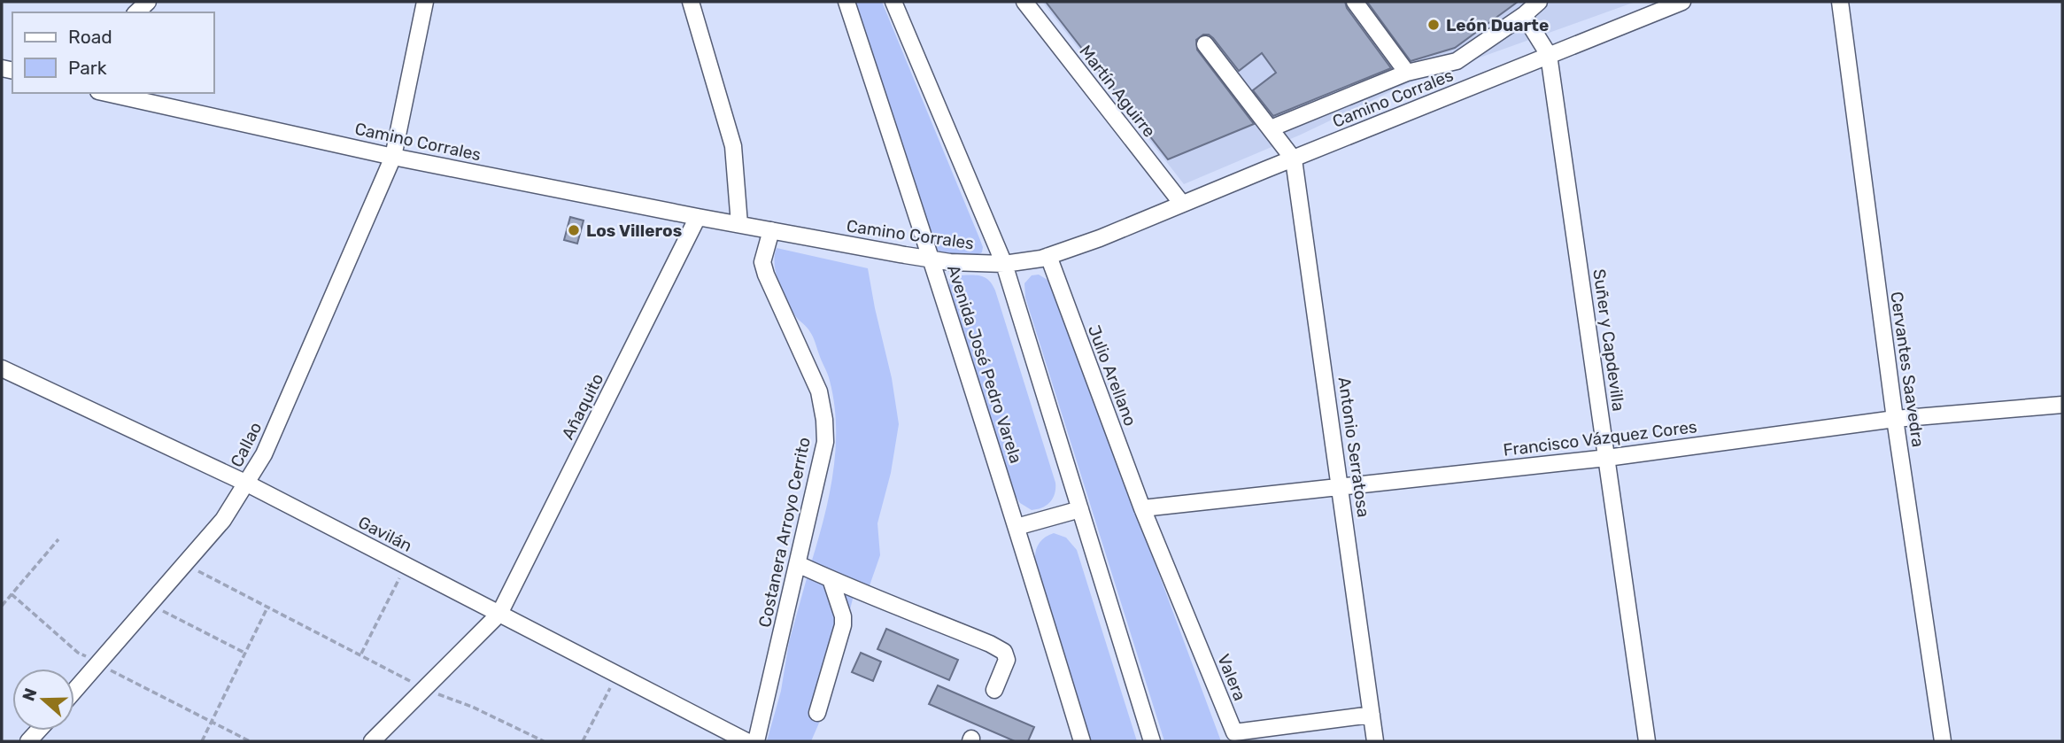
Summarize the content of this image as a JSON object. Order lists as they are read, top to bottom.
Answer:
{
  "streets": {
    "street": [
      "Martín Aguirre",
      "Camino Corrales",
      "Suñer y Capdevilla",
      "Avenida José Pedro Varela",
      "Cervantes Saavedra",
      "Julio Arellano",
      "Añaquito",
      "Francisco Vázquez Cores",
      "Callao",
      "Antonio Serratosa",
      "Costanera Arroyo Cerrito",
      "Gavilán",
      "Valera"
    ]
  },
  "crossings": [
    ["Martín Aguirre", "Camino Corrales"],
    ["Camino Corrales", "Suñer y Capdevilla"],
    ["Camino Corrales", "Avenida José Pedro Varela"],
    ["Camino Corrales", "Julio Arellano"],
    ["Camino Corrales", "Añaquito"],
    ["Camino Corrales", "Callao"],
    ["Camino Corrales", "Antonio Serratosa"],
    ["Camino Corrales", "Costanera Arroyo Cerrito"],
    ["Suñer y Capdevilla", "Francisco Vázquez Cores"],
    ["Cervantes Saavedra", "Francisco Vázquez Cores"],
    ["Julio Arellano", "Francisco Vázquez Cores"],
    ["Julio Arellano", "Valera"],
    ["Añaquito", "Gavilán"],
    ["Francisco Vázquez Cores", "Antonio Serratosa"],
    ["Francisco Vázquez Cores", "Valera"],
    ["Callao", "Gavilán"],
    ["Antonio Serratosa", "Valera"]
  ],
  "places": ["León Duarte", "Los Villeros"],
  "legend": ["Road", "Park"],
  "north": "left"
}
